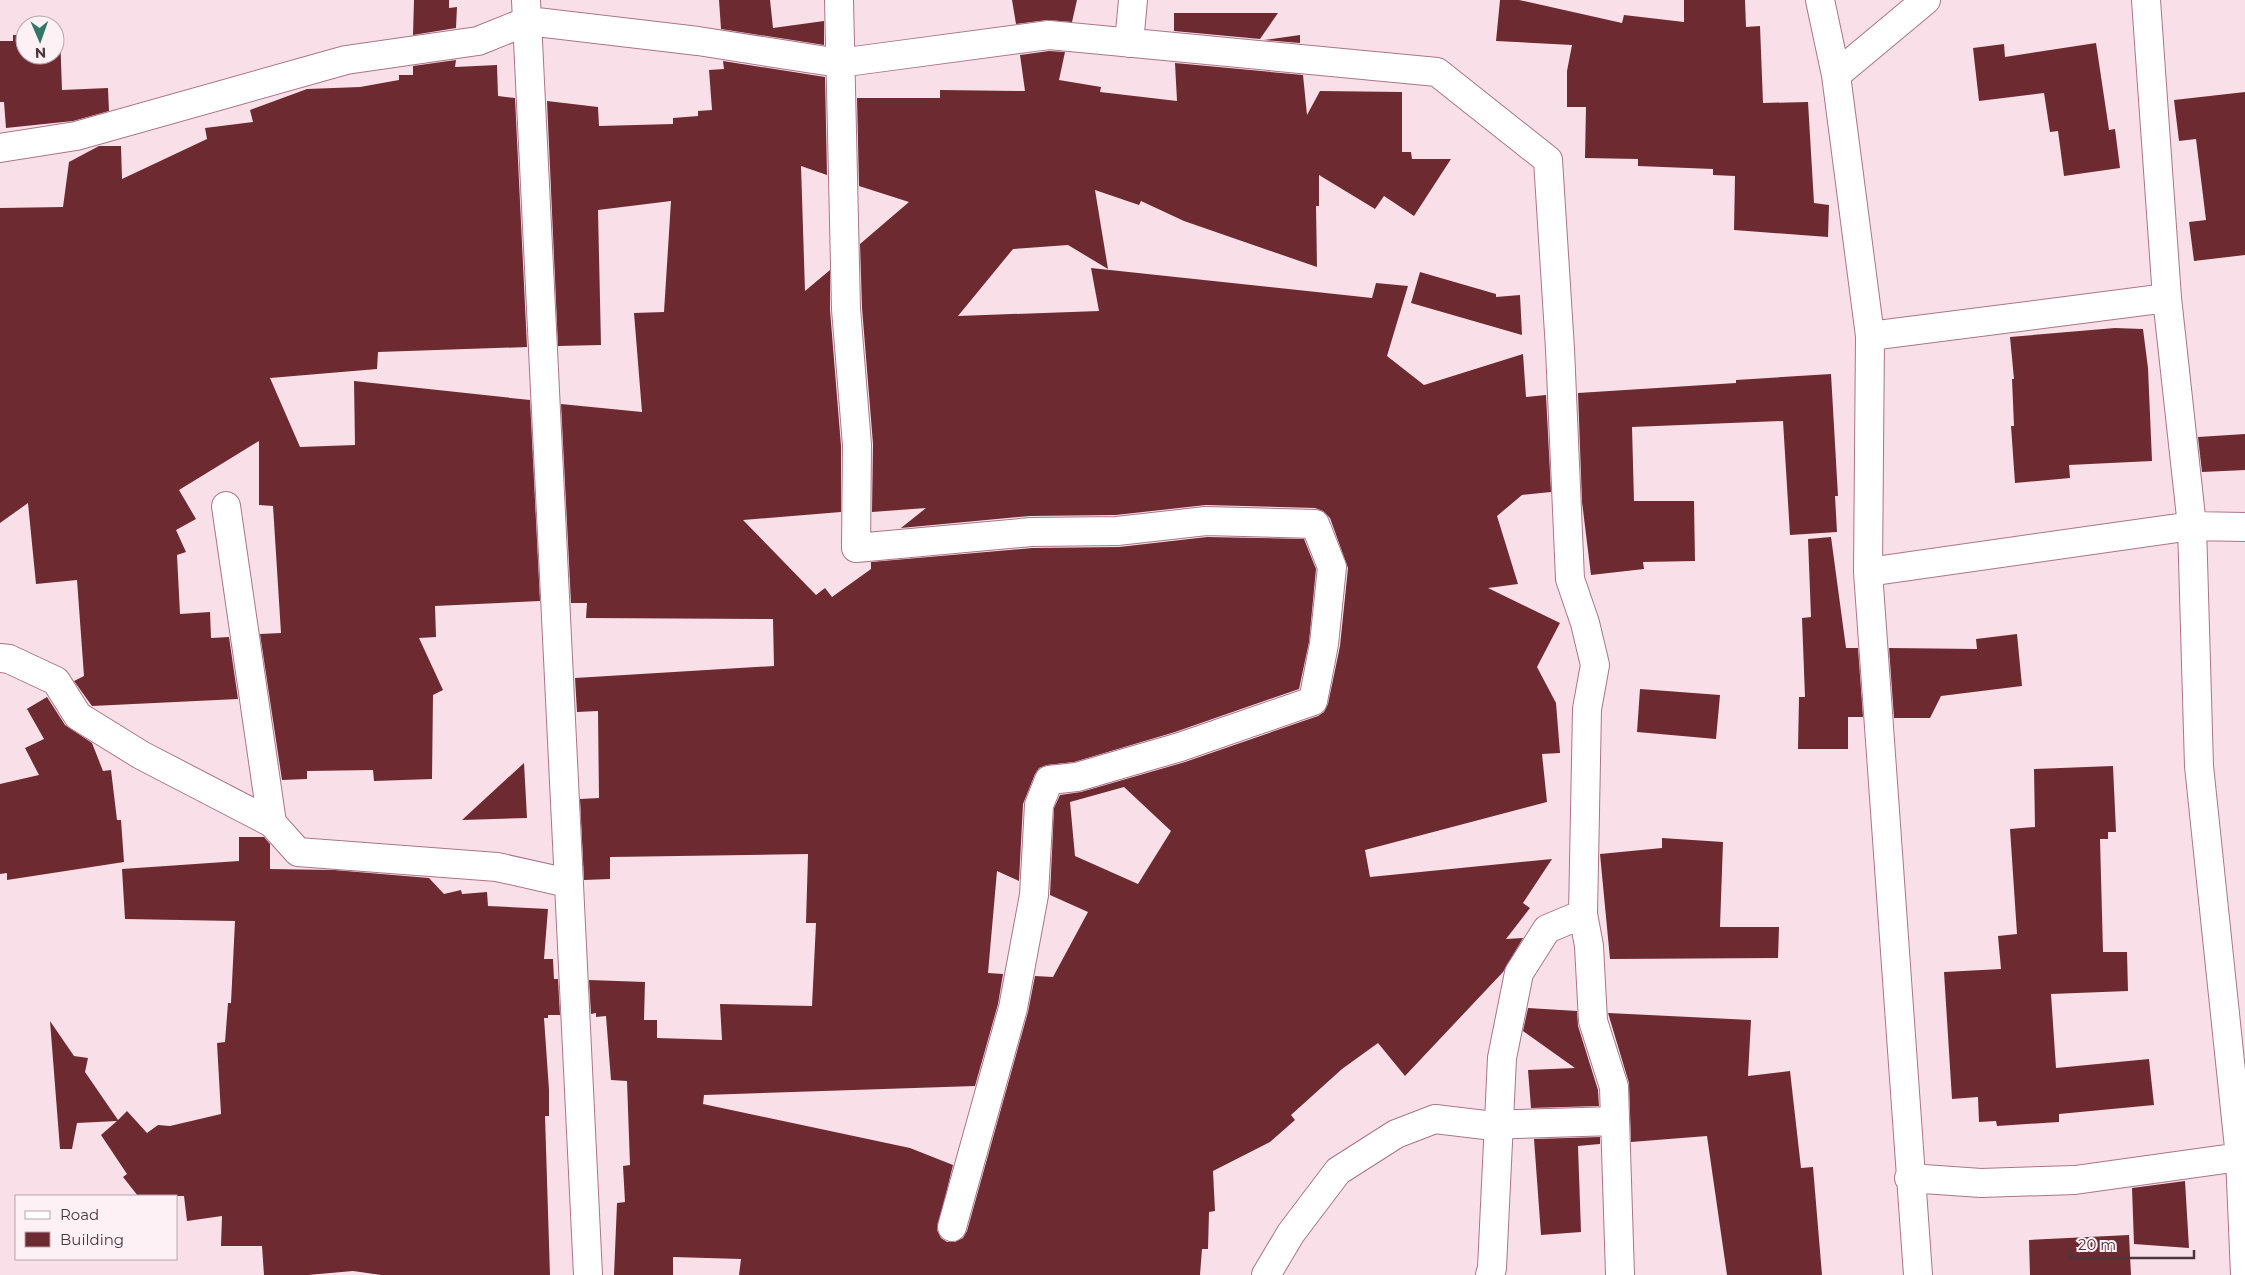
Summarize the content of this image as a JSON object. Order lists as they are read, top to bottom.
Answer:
{
  "legend": ["Road", "Building"],
  "scale_bar": "20 m",
  "north": "bottom"
}
